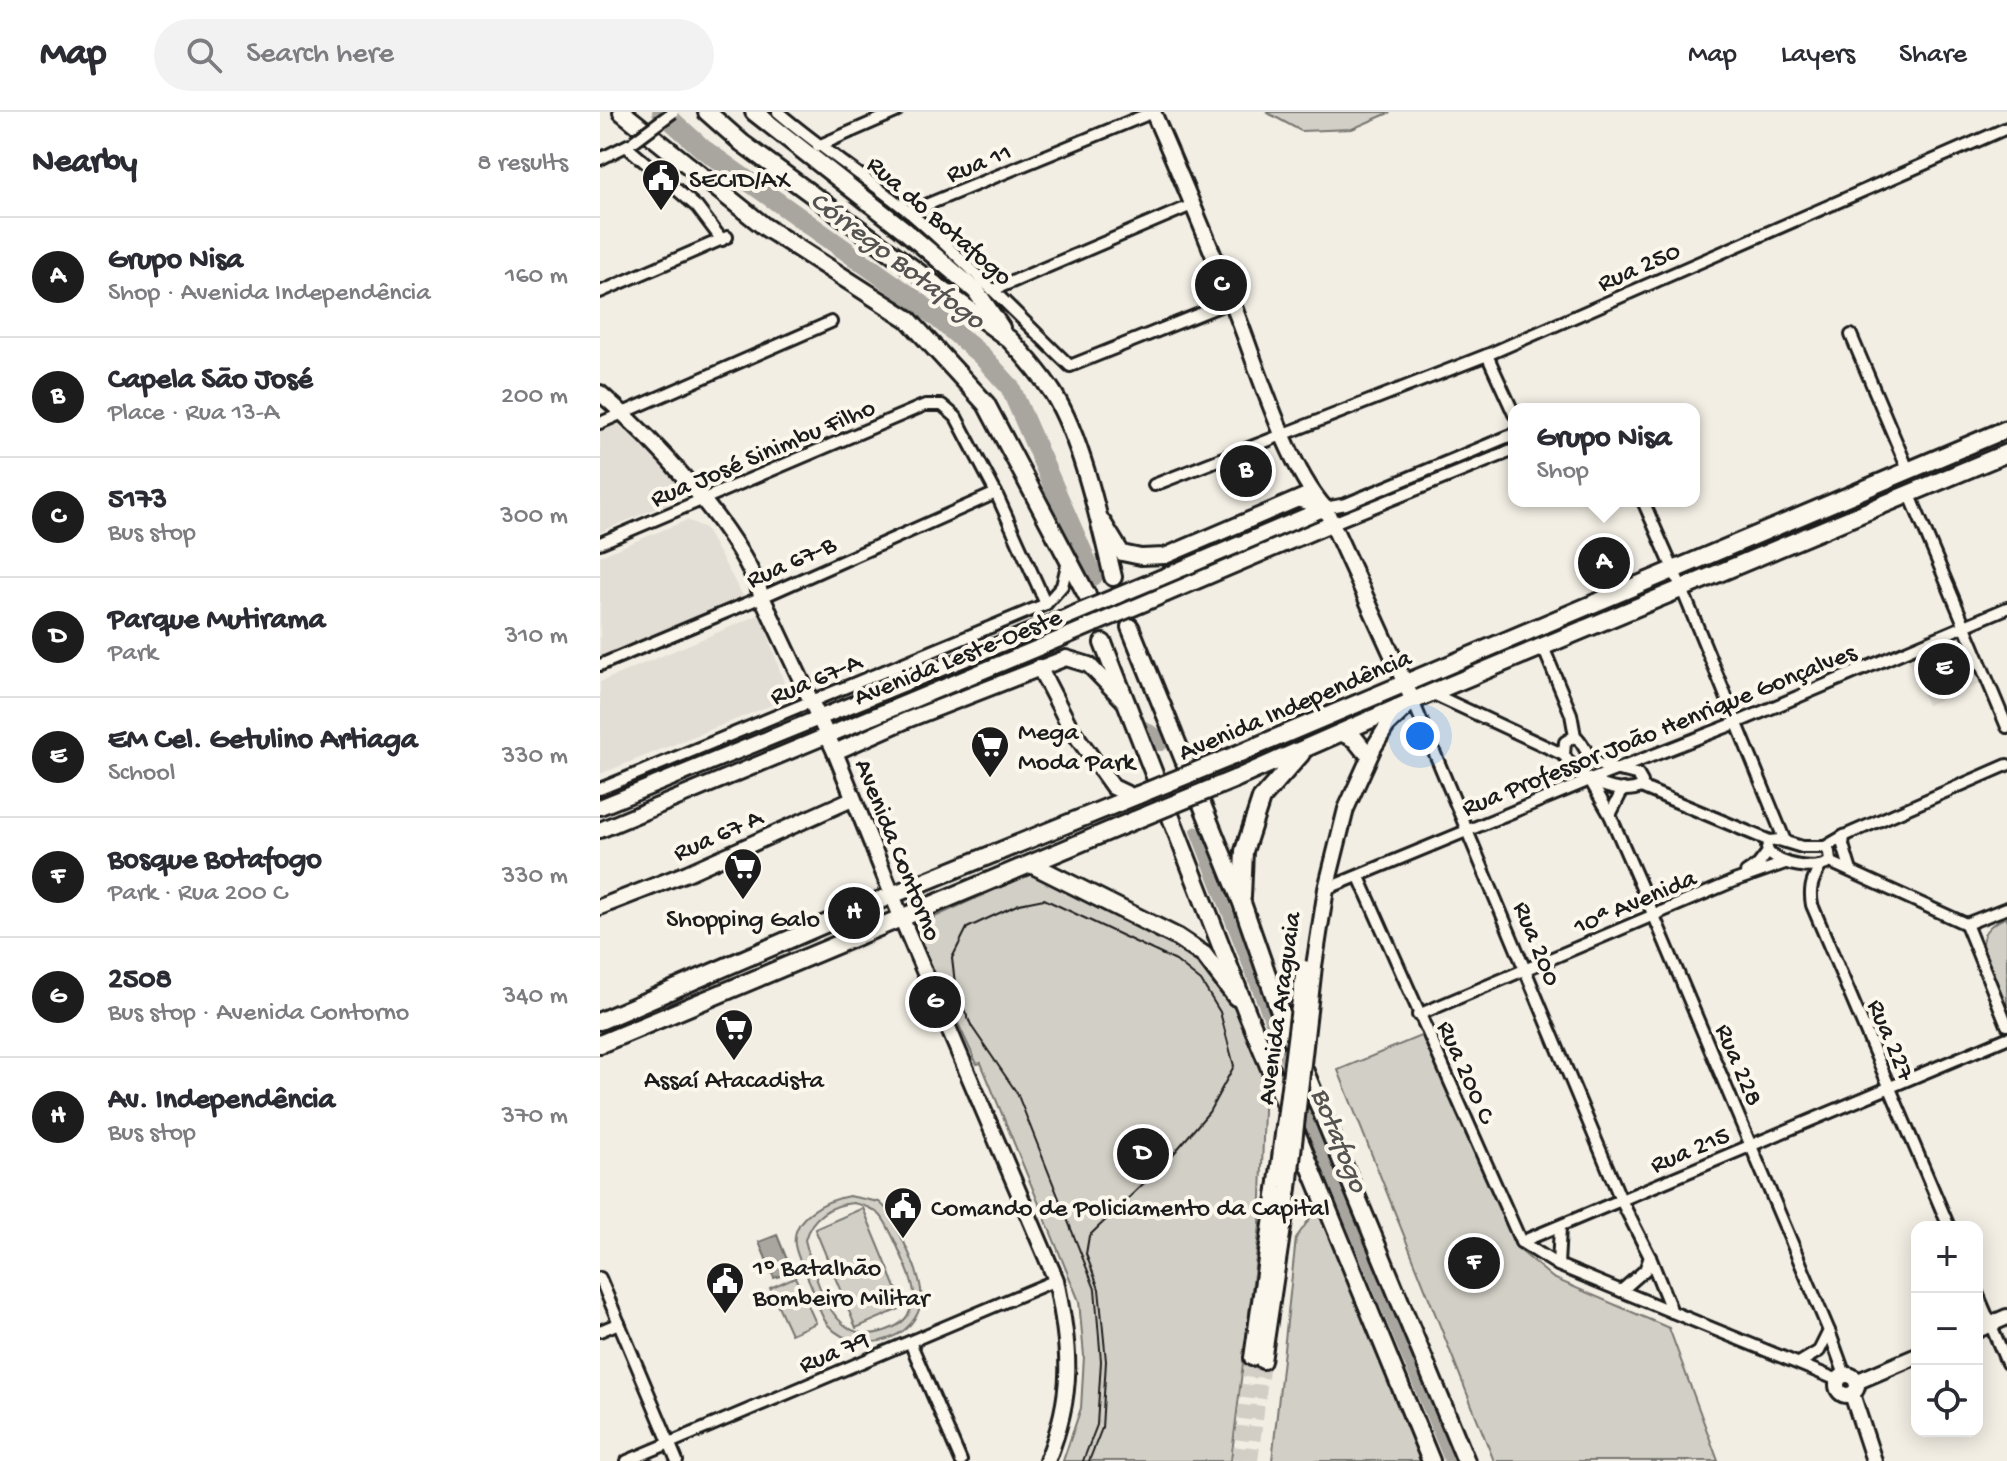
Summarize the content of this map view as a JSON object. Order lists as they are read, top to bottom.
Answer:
{
  "streets": {
    "main road": [
      "Avenida Leste-Oeste",
      "Avenida Independência",
      "Rua 67 A",
      "Avenida Contorno",
      "Rua 200",
      "Avenida Araguaia"
    ],
    "street": [
      "Rua 11",
      "Rua do Botafogo",
      "Rua 250",
      "Rua José Sinimbu Filho",
      "Rua 67-B",
      "Rua 67-A",
      "Rua Professor João Henrique Gonçalves",
      "10ª Avenida",
      "Rua 227",
      "Rua 228",
      "Rua 200 C",
      "Rua 215",
      "Rua 79"
    ]
  },
  "crossings": [
    ["Rua 11", "Rua do Botafogo"],
    ["Rua 11", "Rua 200"],
    ["Rua do Botafogo", "Rua 200"],
    ["Rua 250", "Rua 200"],
    ["Rua José Sinimbu Filho", "Rua 67-B"],
    ["Rua José Sinimbu Filho", "Avenida Contorno"],
    ["Rua 67-B", "Avenida Contorno"],
    ["Avenida Leste-Oeste", "Avenida Contorno"],
    ["Avenida Leste-Oeste", "Rua 200"],
    ["Rua 67-A", "Avenida Contorno"],
    ["Avenida Independência", "Avenida Contorno"],
    ["Avenida Independência", "Rua 200"],
    ["Avenida Independência", "Avenida Araguaia"],
    ["Rua Professor João Henrique Gonçalves", "Rua 200"],
    ["Rua Professor João Henrique Gonçalves", "Avenida Araguaia"],
    ["Rua Professor João Henrique Gonçalves", "Rua 228"],
    ["Rua Professor João Henrique Gonçalves", "Rua 200 C"],
    ["Rua 67 A", "Avenida Contorno"],
    ["Avenida Contorno", "Rua 79"],
    ["10ª Avenida", "Rua 200"],
    ["10ª Avenida", "Rua 228"],
    ["10ª Avenida", "Rua 200 C"],
    ["Rua 200", "Avenida Araguaia"],
    ["Rua 200", "Rua 215"],
    ["Rua 227", "Rua 215"],
    ["Rua 228", "Rua 215"],
    ["Rua 200 C", "Rua 215"]
  ],
  "water": ["Córrego Botafogo", "Botafogo"],
  "places": {
    "public building": ["SECID/AX", "Comando de Policiamento da Capital", "1º Batalhão Bombeiro Militar"],
    "supermarket": ["Mega Moda Park", "Shopping Galo", "Assaí Atacadista"]
  },
  "page": {
    "header": "Map",
    "search": "Search here",
    "nav": ["Map", "Layers", "Share"],
    "heading": ["Nearby", "8 results"],
    "list": [
      {
        "mark": "A",
        "name": "Grupo Nisa",
        "note": "Shop · Avenida Independência",
        "value": "160 m"
      },
      {
        "mark": "B",
        "name": "Capela São José",
        "note": "Place · Rua 13-A",
        "value": "200 m"
      },
      {
        "mark": "C",
        "name": "5173",
        "note": "Bus stop",
        "value": "300 m"
      },
      {
        "mark": "D",
        "name": "Parque Mutirama",
        "note": "Park",
        "value": "310 m"
      },
      {
        "mark": "E",
        "name": "EM Cel. Getulino Artiaga",
        "note": "School",
        "value": "330 m"
      },
      {
        "mark": "F",
        "name": "Bosque Botafogo",
        "note": "Park · Rua 200 C",
        "value": "330 m"
      },
      {
        "mark": "G",
        "name": "2508",
        "note": "Bus stop · Avenida Contorno",
        "value": "340 m"
      },
      {
        "mark": "H",
        "name": "Av. Independência",
        "note": "Bus stop",
        "value": "370 m"
      }
    ],
    "pins": [
      "C",
      "B",
      "A",
      "E",
      "H",
      "G",
      "D",
      "F"
    ],
    "popup": ["Grupo Nisa", "Shop"],
    "map_buttons": ["+", "−"]
  }
}
